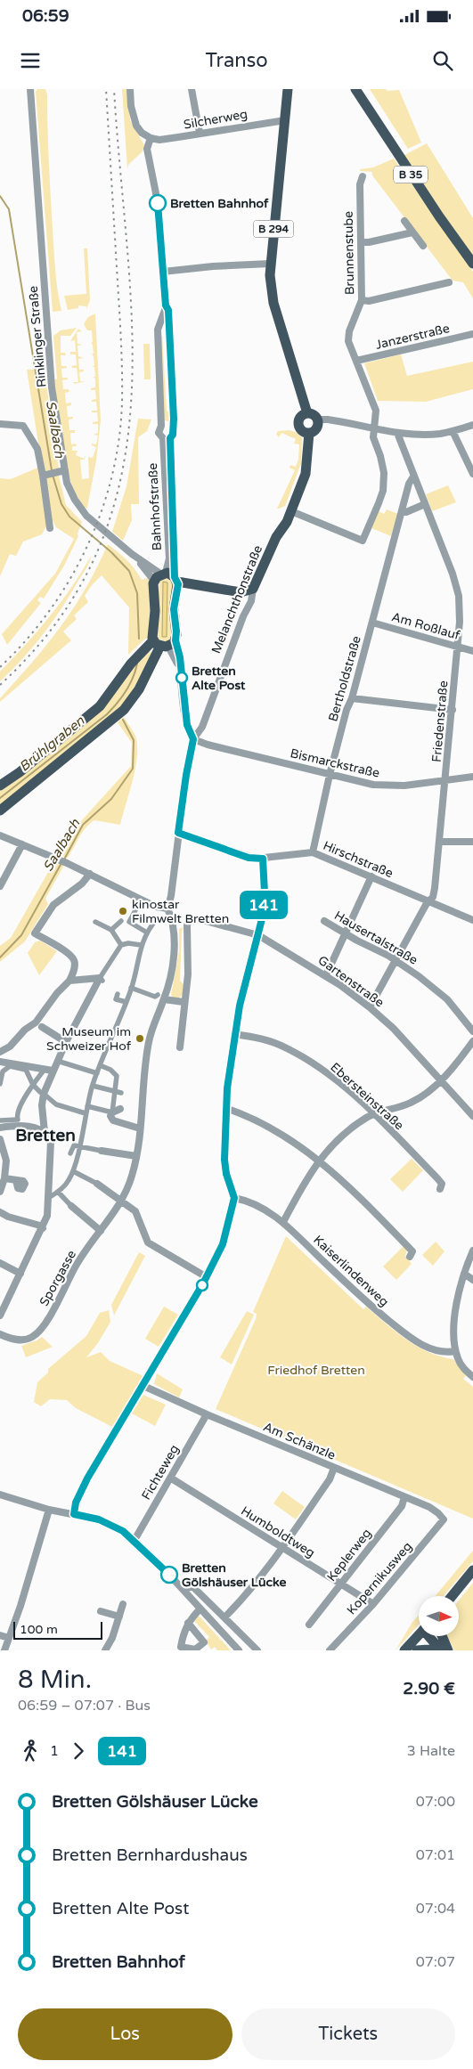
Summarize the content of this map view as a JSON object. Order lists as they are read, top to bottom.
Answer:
{
  "streets": {
    "main road": ["B 35", "B 294", "Melanchthonstraße"],
    "street": [
      "Silcherweg",
      "Brunnenstube",
      "Rinklinger Straße",
      "Janzerstraße",
      "Bahnhofstraße",
      "Am Roßlauf",
      "Bertholdstraße",
      "Friedenstraße",
      "Bismarckstraße",
      "Hirschstraße",
      "Hausertalstraße",
      "Gartenstraße",
      "Ebersteinstraße",
      "Kaiserlindenweg",
      "Sporgasse",
      "Am Schänzle",
      "Fichteweg",
      "Humboldtweg",
      "Keplerweg",
      "Kopernikusweg"
    ]
  },
  "crossings": [
    ["Silcherweg", "B 294"],
    ["B 294", "Melanchthonstraße"],
    ["Brunnenstube", "Janzerstraße"],
    ["Brunnenstube", "Melanchthonstraße"],
    ["Rinklinger Straße", "Bahnhofstraße"],
    ["Melanchthonstraße", "Bismarckstraße"],
    ["Melanchthonstraße", "Hirschstraße"],
    ["Melanchthonstraße", "Sporgasse"],
    ["Am Roßlauf", "Bertholdstraße"],
    ["Am Roßlauf", "Friedenstraße"],
    ["Bertholdstraße", "Friedenstraße"],
    ["Bertholdstraße", "Bismarckstraße"],
    ["Bertholdstraße", "Hirschstraße"],
    ["Friedenstraße", "Bismarckstraße"],
    ["Friedenstraße", "Hirschstraße"],
    ["Friedenstraße", "Hausertalstraße"],
    ["Friedenstraße", "Gartenstraße"],
    ["Am Schänzle", "Fichteweg"],
    ["Am Schänzle", "Keplerweg"],
    ["Am Schänzle", "Kopernikusweg"],
    ["Fichteweg", "Humboldtweg"],
    ["Humboldtweg", "Keplerweg"],
    ["Humboldtweg", "Kopernikusweg"]
  ],
  "districts": ["Bretten"],
  "water": ["Saalbach", "Brühlgraben"],
  "parks": ["Friedhof Bretten"],
  "places": [
    "Bretten Bahnhof",
    "Bretten Alte Post",
    "kinostar Filmwelt Bretten",
    "Museum im Schweizer Hof",
    "Bretten Gölshäuser Lücke"
  ],
  "lines": ["bus line 141"],
  "scale_bar": "100 m",
  "north": "right",
  "page": {
    "status": "06:59",
    "header": "Transo",
    "on_map": "141",
    "scale": "100 m",
    "heading": ["8 Min.", "06:59 – 07:07 · Bus", "2.90 €"],
    "legs": ["1", "141", "3 Halte"],
    "list": [
      {
        "name": "Bretten Gölshäuser Lücke",
        "value": "07:00"
      },
      {
        "name": "Bretten Bernhardushaus",
        "value": "07:01"
      },
      {
        "name": "Bretten Alte Post",
        "value": "07:04"
      },
      {
        "name": "Bretten Bahnhof",
        "value": "07:07"
      }
    ],
    "buttons": ["Los", "Tickets"]
  }
}
